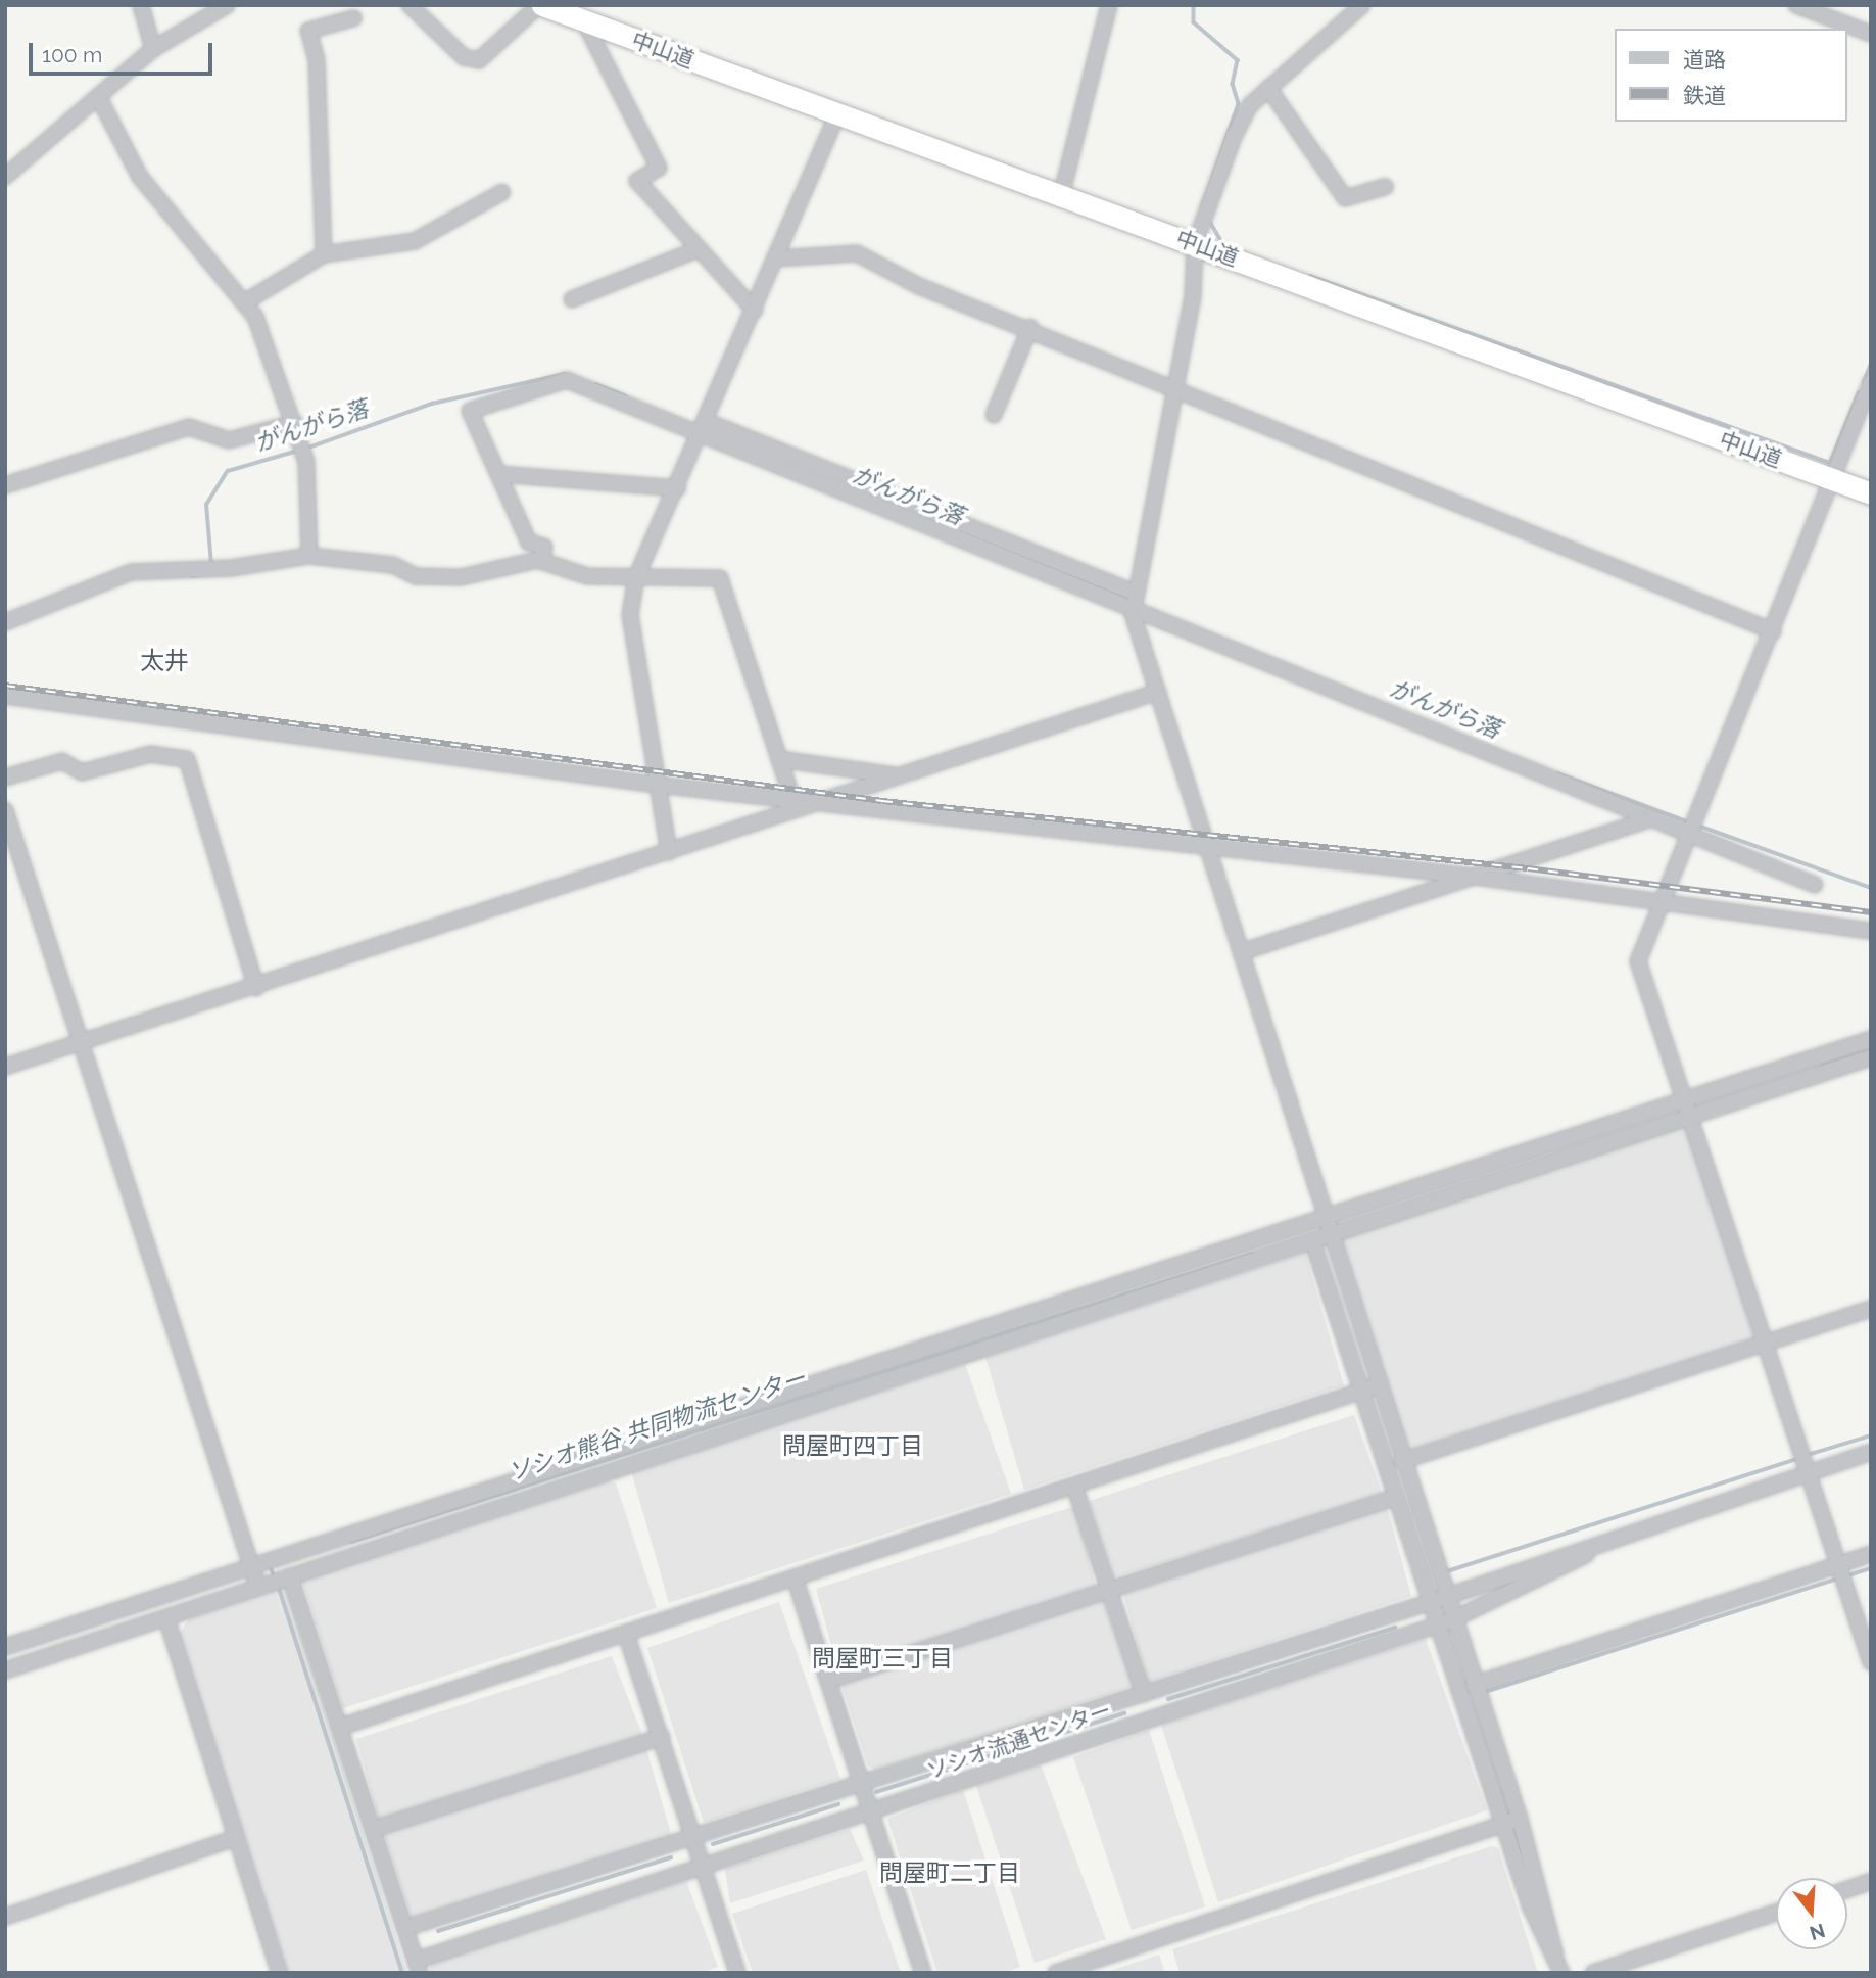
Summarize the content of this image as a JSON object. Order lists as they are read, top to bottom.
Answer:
{
  "streets": {
    "highway": ["中山道"],
    "street": ["ソシオ流通センター"]
  },
  "districts": [
    "太井",
    "問屋町四丁目",
    "問屋町三丁目",
    "問屋町二丁目"
  ],
  "water": ["がんがら落", "ソシオ熊谷 共同物流センター"],
  "legend": ["道路", "鉄道"],
  "scale_bar": "100 m",
  "north": "bottom"
}
